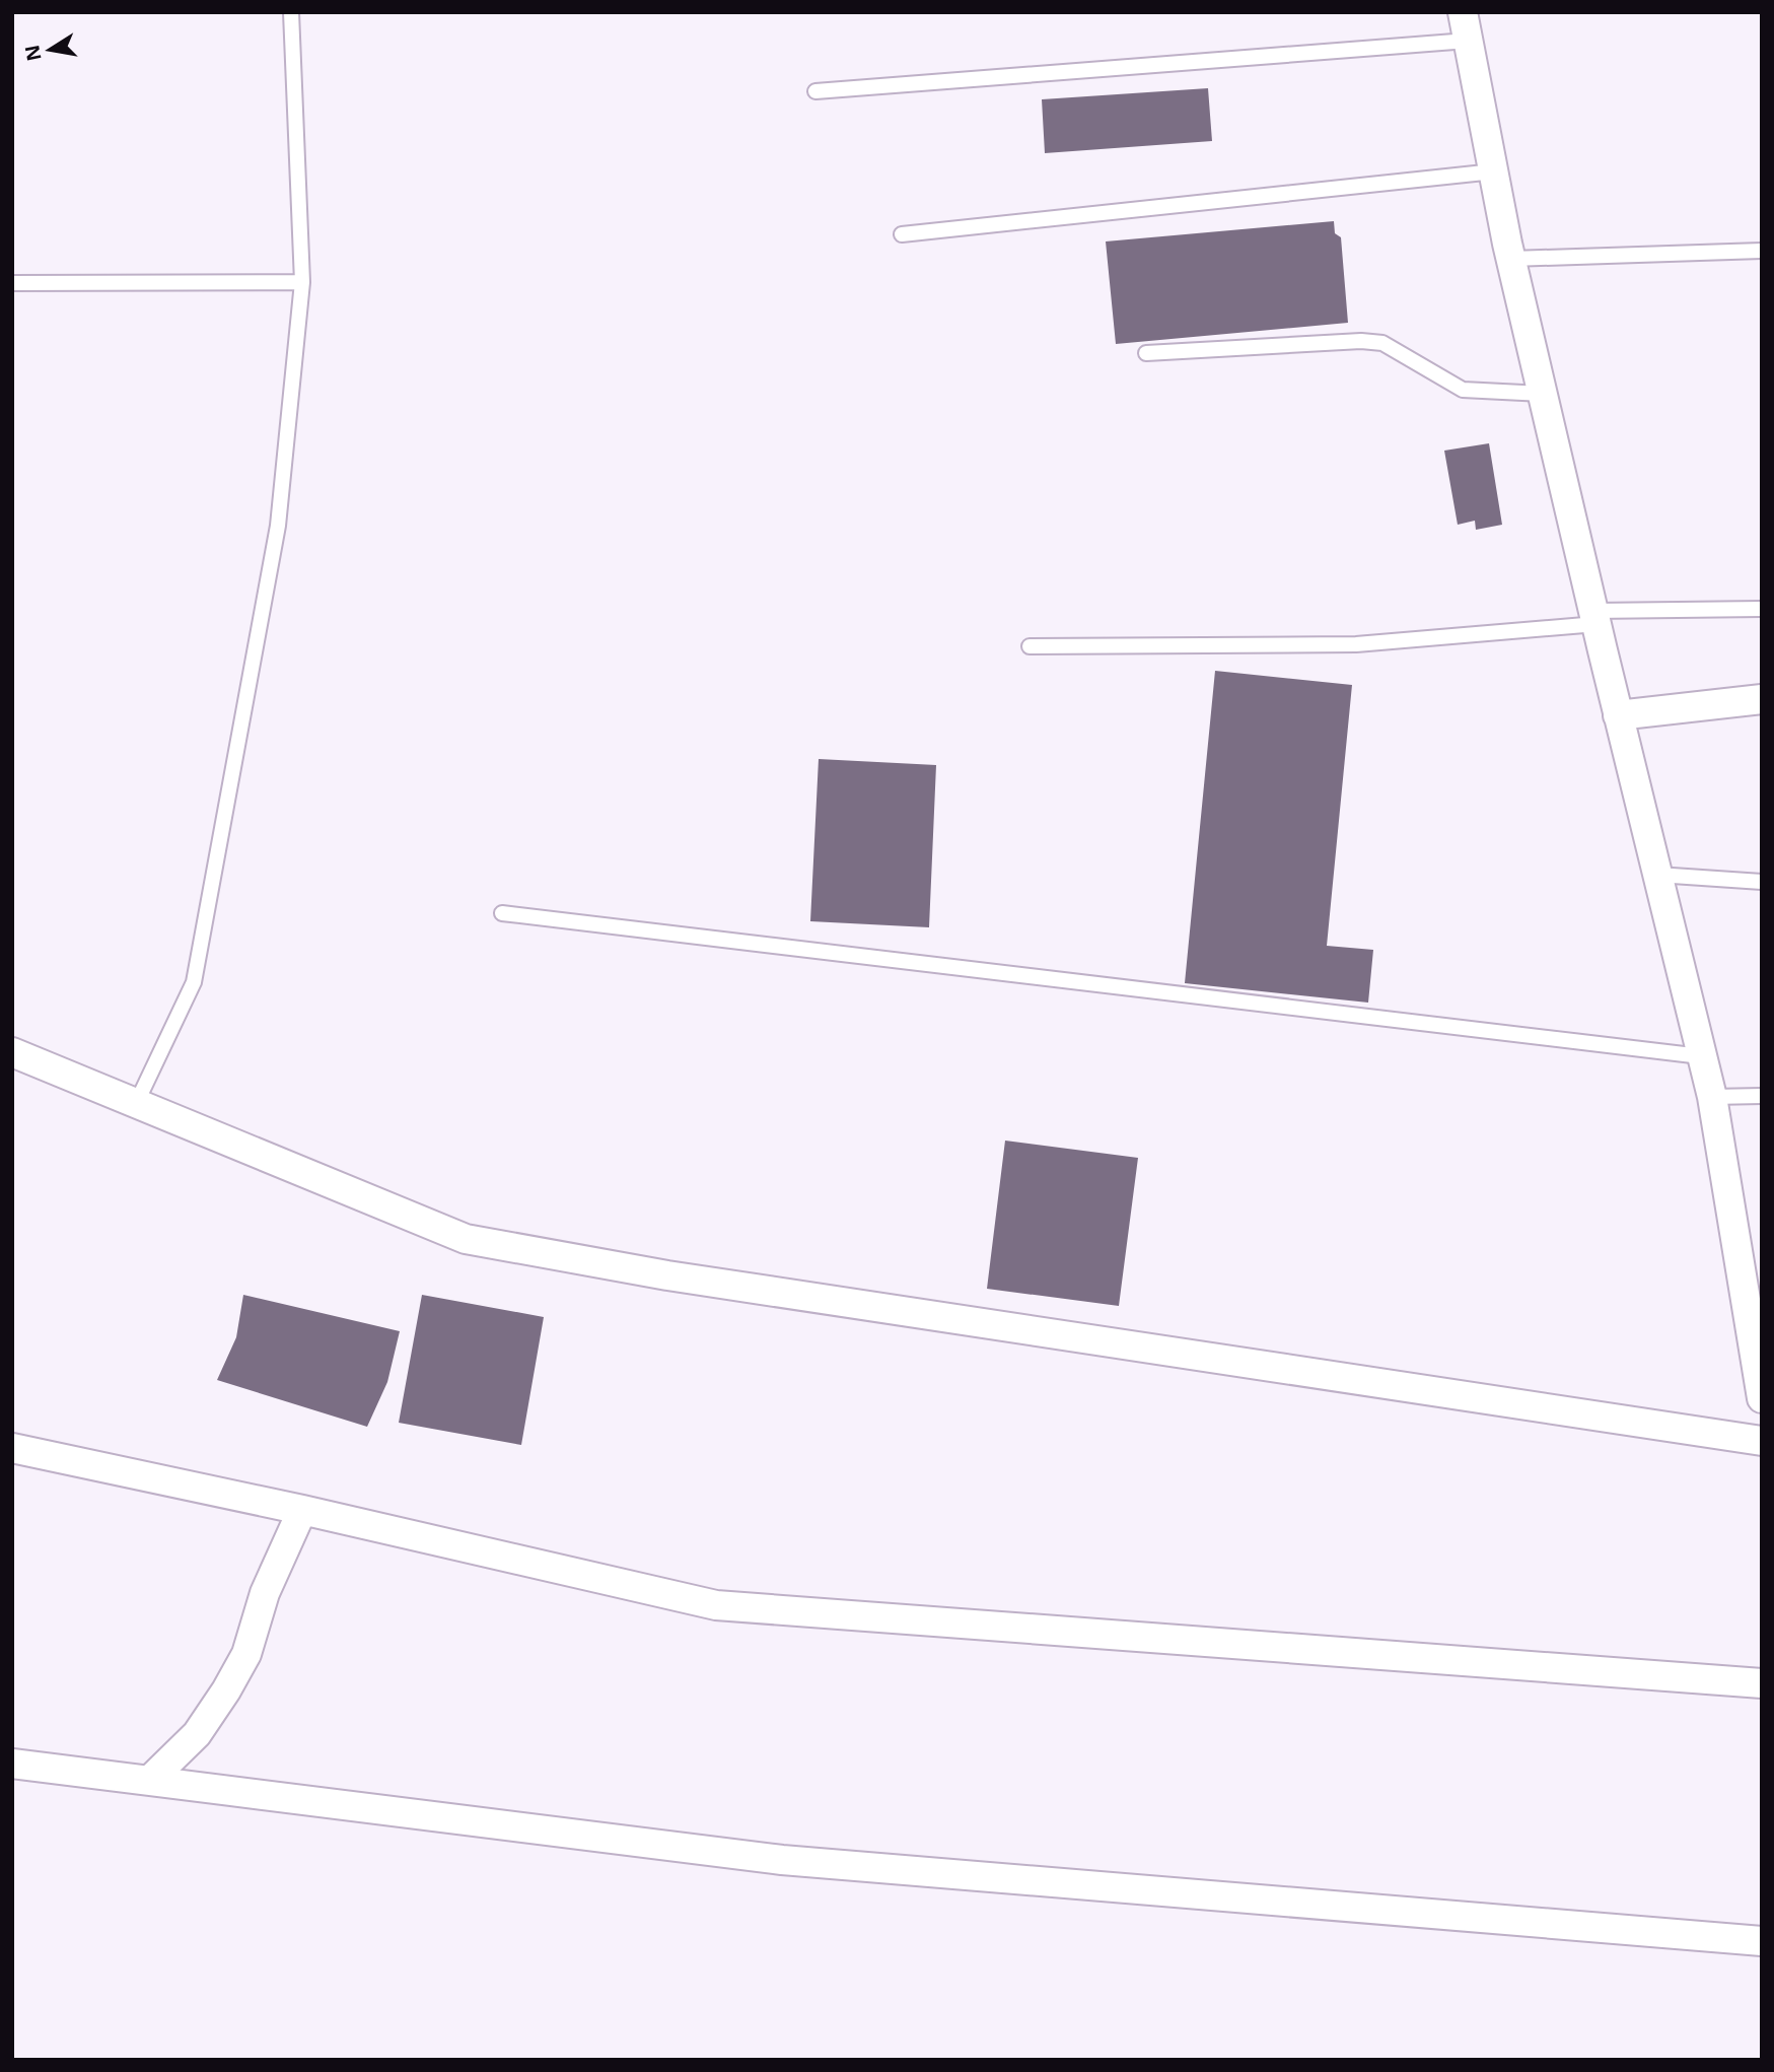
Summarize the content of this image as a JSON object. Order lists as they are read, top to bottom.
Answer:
{
  "north": "left"
}
